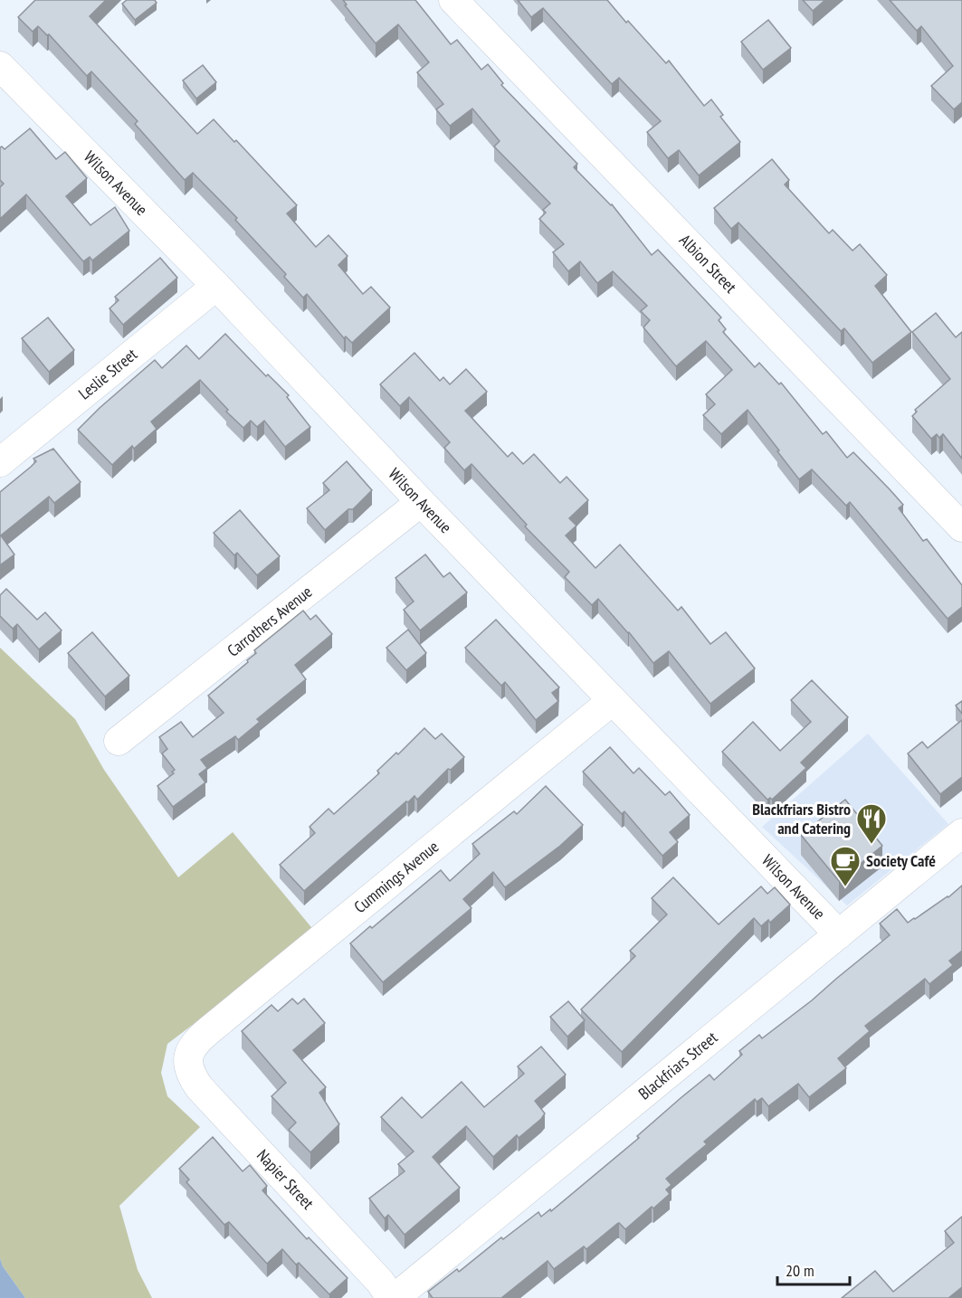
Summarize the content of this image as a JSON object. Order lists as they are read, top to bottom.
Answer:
{
  "streets": {
    "street": [
      "Wilson Avenue",
      "Albion Street",
      "Leslie Street",
      "Carrothers Avenue",
      "Cummings Avenue",
      "Blackfriars Street",
      "Napier Street"
    ]
  },
  "crossings": [
    ["Wilson Avenue", "Leslie Street"],
    ["Wilson Avenue", "Carrothers Avenue"],
    ["Wilson Avenue", "Cummings Avenue"],
    ["Wilson Avenue", "Blackfriars Street"],
    ["Cummings Avenue", "Napier Street"],
    ["Blackfriars Street", "Napier Street"]
  ],
  "places": {
    "restaurant": ["Blackfriars Bistro and Catering"],
    "cafe": ["Society Café"]
  },
  "scale_bar": "20 m"
}
